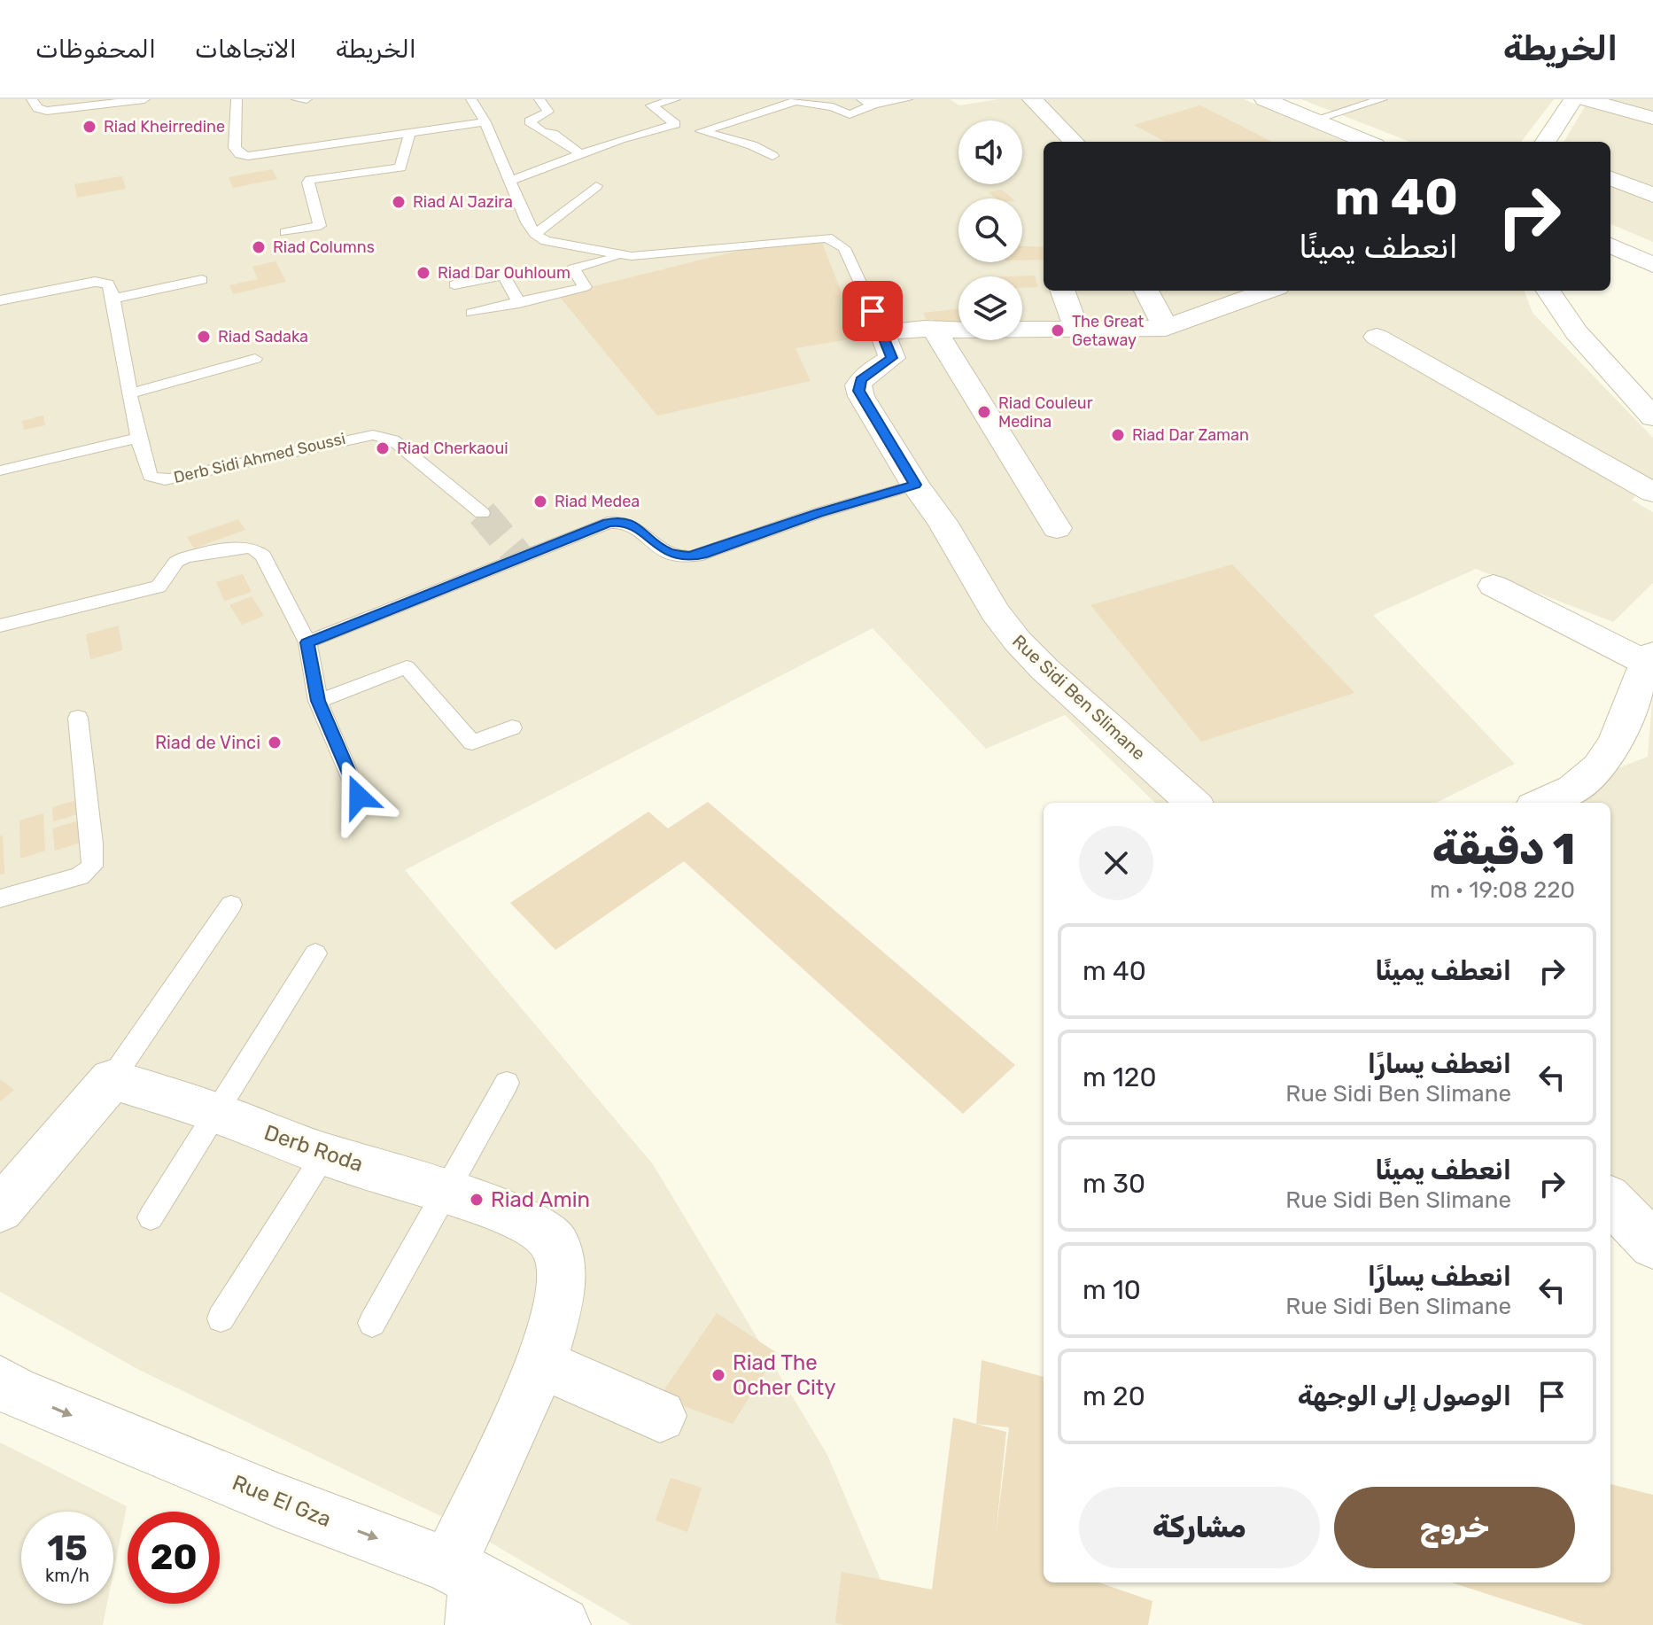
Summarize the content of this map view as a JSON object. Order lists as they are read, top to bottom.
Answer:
{
  "streets": {
    "street": ["Rue Sidi Ben Slimane", "Derb Roda", "Rue El Gza"],
    "lane": ["Derb Sidi Ahmed Soussi"]
  },
  "crossings": [
    ["Derb Roda", "Rue El Gza"]
  ],
  "one_way": ["Rue El Gza"],
  "places": [
    "Riad Kheirredine",
    "Riad Al Jazira",
    "Riad Columns",
    "Riad Dar Ouhloum",
    "The Great Getaway",
    "Riad Sadaka",
    "Riad Couleur Medina",
    "Riad Dar Zaman",
    "Riad Cherkaoui",
    "Riad Medea",
    "Riad de Vinci",
    "Riad Amin",
    "Riad The Ocher City"
  ],
  "page": {
    "header": "الخريطة",
    "nav": ["الخريطة", "الاتجاهات", "المحفوظات"],
    "turn": ["40 m", "انعطف يمينًا"],
    "heading": ["1 دقيقة", "220 m · 19:08"],
    "list": [
      {
        "name": "انعطف يمينًا",
        "value": "40 m"
      },
      {
        "name": "انعطف يسارًا",
        "note": "Rue Sidi Ben Slimane",
        "value": "120 m"
      },
      {
        "name": "انعطف يمينًا",
        "note": "Rue Sidi Ben Slimane",
        "value": "30 m"
      },
      {
        "name": "انعطف يسارًا",
        "note": "Rue Sidi Ben Slimane",
        "value": "10 m"
      },
      {
        "name": "الوصول إلى الوجهة",
        "value": "20 m"
      }
    ],
    "buttons": ["خروج", "مشاركة"],
    "speed": "15 km/h",
    "limit": "20"
  }
}
